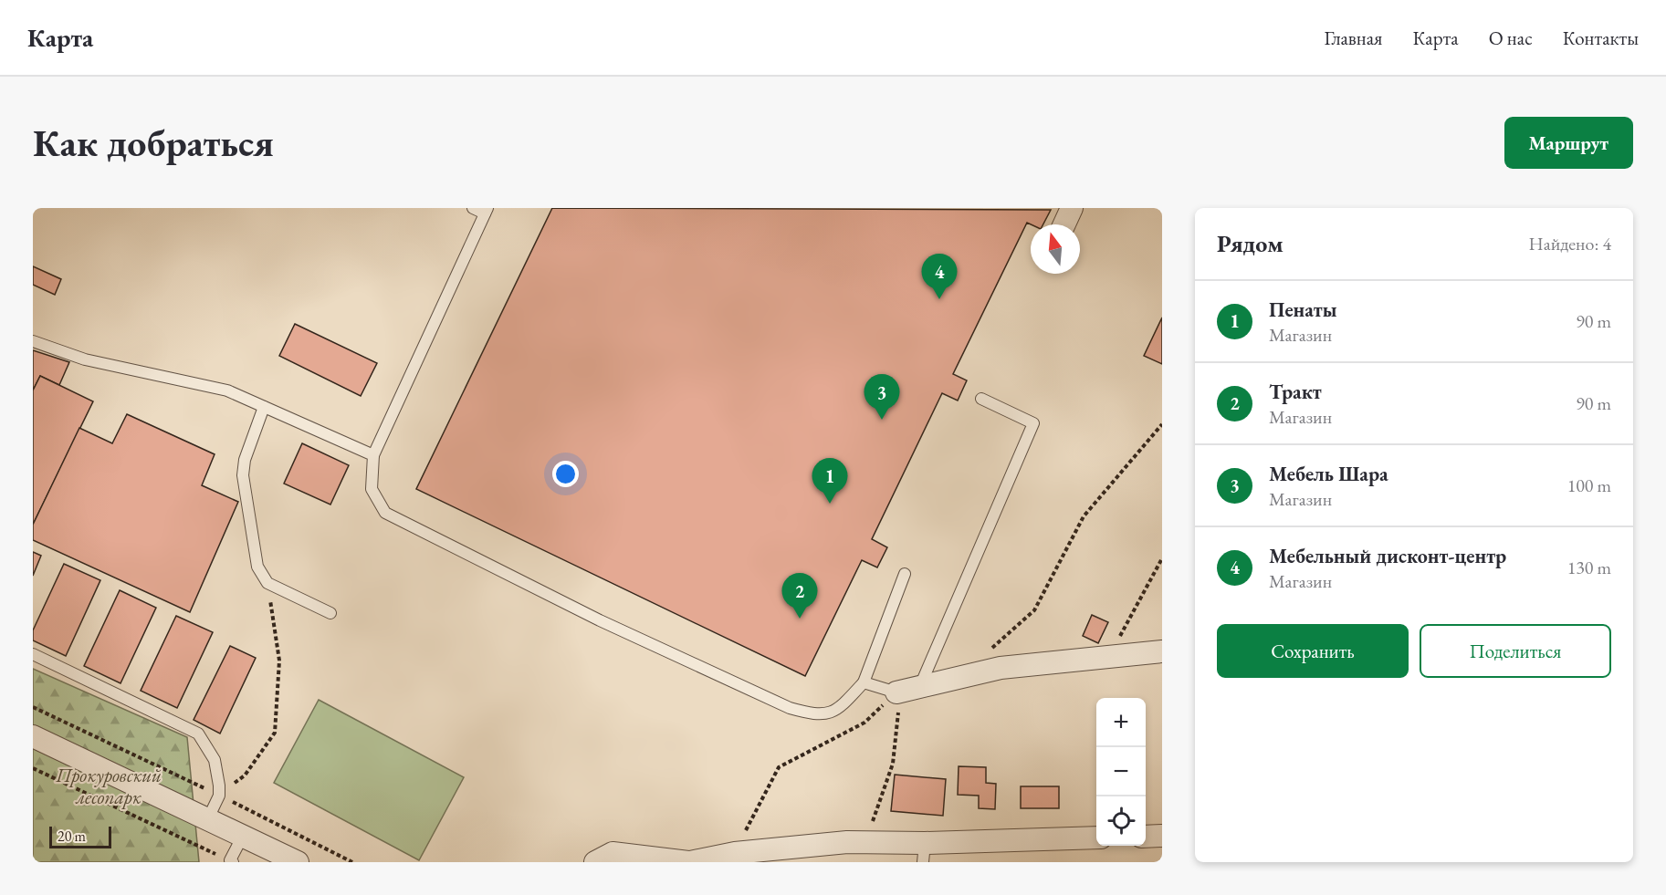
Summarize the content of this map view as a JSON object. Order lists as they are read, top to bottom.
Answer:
{
  "parks": ["Прокуровский лесопарк"],
  "scale_bar": "20 m",
  "north": "top",
  "page": {
    "header": "Карта",
    "nav": [
      "Главная",
      "Карта",
      "О нас",
      "Контакты"
    ],
    "buttons": [
      "Маршрут",
      ["Сохранить", "Поделиться"]
    ],
    "title": "Как добраться",
    "heading": ["Рядом", "Найдено: 4"],
    "pins": [
      "4",
      "3",
      "1",
      "2"
    ],
    "list": [
      {
        "mark": "1",
        "name": "Пенаты",
        "note": "Магазин",
        "value": "90 m"
      },
      {
        "mark": "2",
        "name": "Тракт",
        "note": "Магазин",
        "value": "90 m"
      },
      {
        "mark": "3",
        "name": "Мебель Шара",
        "note": "Магазин",
        "value": "100 m"
      },
      {
        "mark": "4",
        "name": "Мебельный дисконт-центр",
        "note": "Магазин",
        "value": "130 m"
      }
    ],
    "map_buttons": ["+", "−"],
    "scale": "20 m"
  }
}
